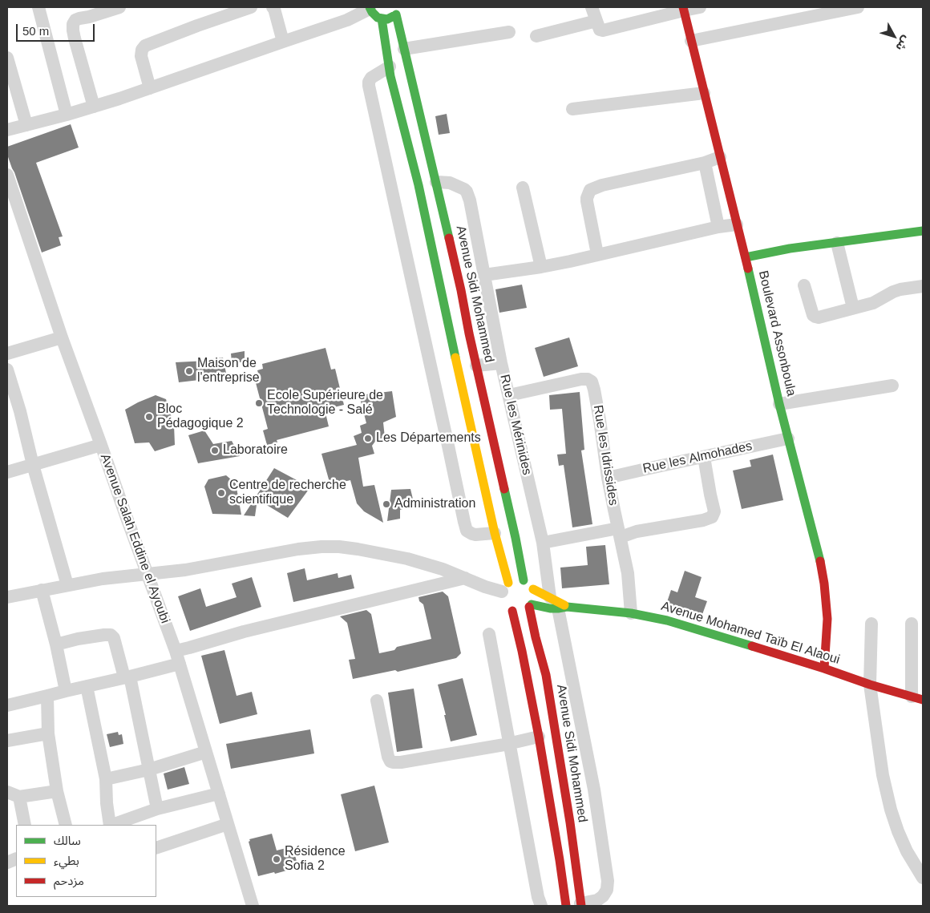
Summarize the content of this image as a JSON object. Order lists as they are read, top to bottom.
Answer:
{
  "streets": {
    "main road": ["Avenue Sidi Mohammed", "Boulevard Assonboula", "Avenue Mohamed Taïb El Alaoui"],
    "street": [
      "Rue les Mérinides",
      "Rue les Idrissides",
      "Rue les Almohades",
      "Avenue Salah Eddine el Ayoubi"
    ]
  },
  "crossings": [
    ["Avenue Sidi Mohammed", "Rue les Mérinides"],
    ["Avenue Sidi Mohammed", "Avenue Mohamed Taïb El Alaoui"],
    ["Boulevard Assonboula", "Rue les Almohades"],
    ["Boulevard Assonboula", "Avenue Mohamed Taïb El Alaoui"],
    ["Rue les Mérinides", "Rue les Idrissides"],
    ["Rue les Mérinides", "Avenue Mohamed Taïb El Alaoui"],
    ["Rue les Idrissides", "Rue les Almohades"],
    ["Rue les Idrissides", "Avenue Mohamed Taïb El Alaoui"]
  ],
  "places": [
    "Maison de l'entreprise",
    "Ecole Supérieure de Technologie - Salé",
    "Bloc Pédagogique 2",
    "Les Départements",
    "Laboratoire",
    "Centre de recherche scientifique",
    "Administration",
    "Résidence Sofia 2"
  ],
  "legend": ["سالك", "بطيء", "مزدحم"],
  "scale_bar": "50 m",
  "north": "bottom right"
}
